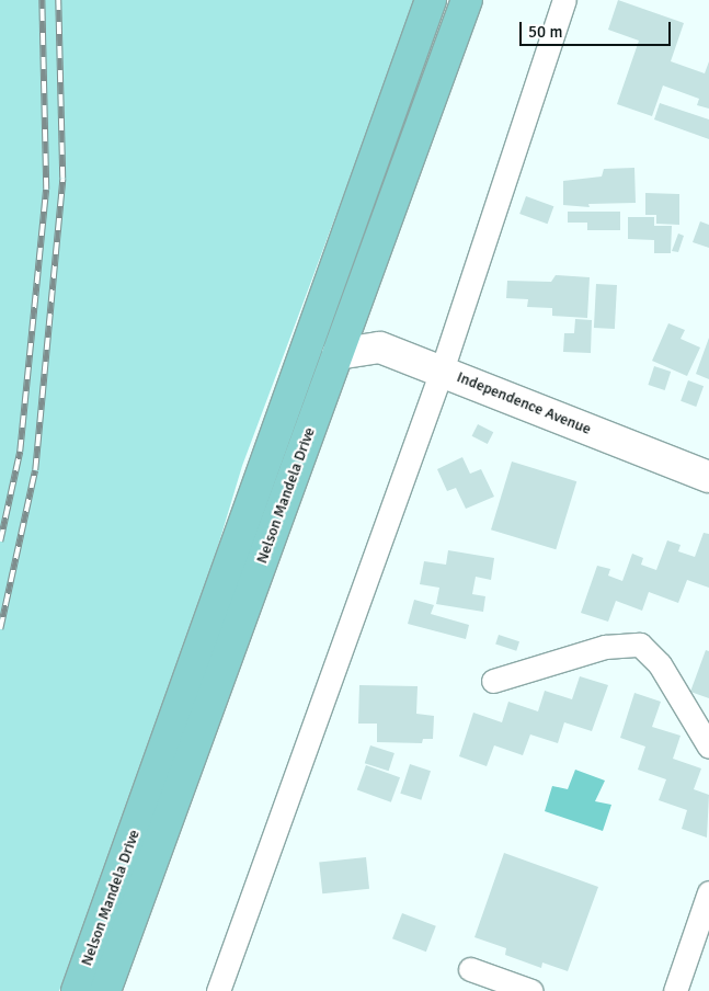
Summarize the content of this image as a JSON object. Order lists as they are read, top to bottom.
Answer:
{
  "streets": {
    "main road": ["Nelson Mandela Drive"],
    "street": ["Independence Avenue"]
  },
  "crossings": [
    ["Independence Avenue", "Nelson Mandela Drive"]
  ],
  "scale_bar": "50 m"
}
